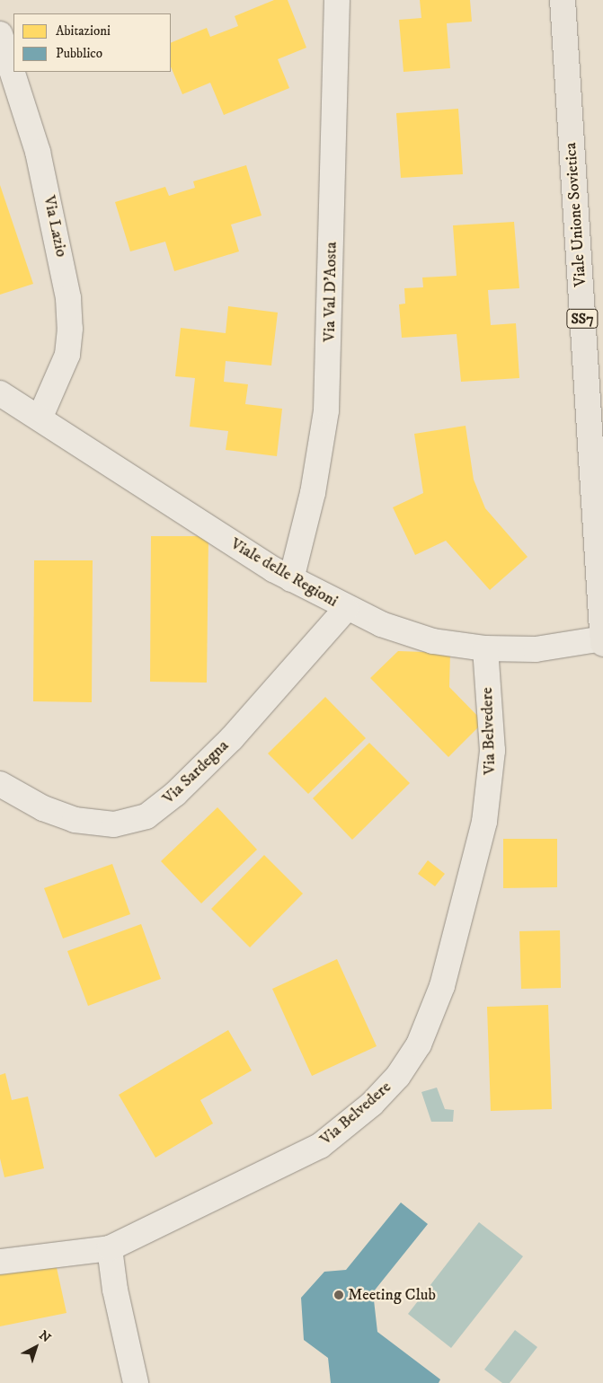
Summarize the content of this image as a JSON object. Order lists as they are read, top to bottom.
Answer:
{
  "streets": {
    "main road": ["Viale Unione Sovietica", "SS7"],
    "street": [
      "Via Lazio",
      "Via Val D'Aosta",
      "Viale delle Regioni",
      "Via Belvedere",
      "Via Sardegna"
    ]
  },
  "crossings": [
    ["Viale Unione Sovietica", "Viale delle Regioni"],
    ["Via Lazio", "Viale delle Regioni"],
    ["Via Val D'Aosta", "Viale delle Regioni"],
    ["Viale delle Regioni", "Via Belvedere"],
    ["Viale delle Regioni", "Via Sardegna"]
  ],
  "places": ["Meeting Club"],
  "legend": ["Abitazioni", "Pubblico"],
  "north": "top right"
}
